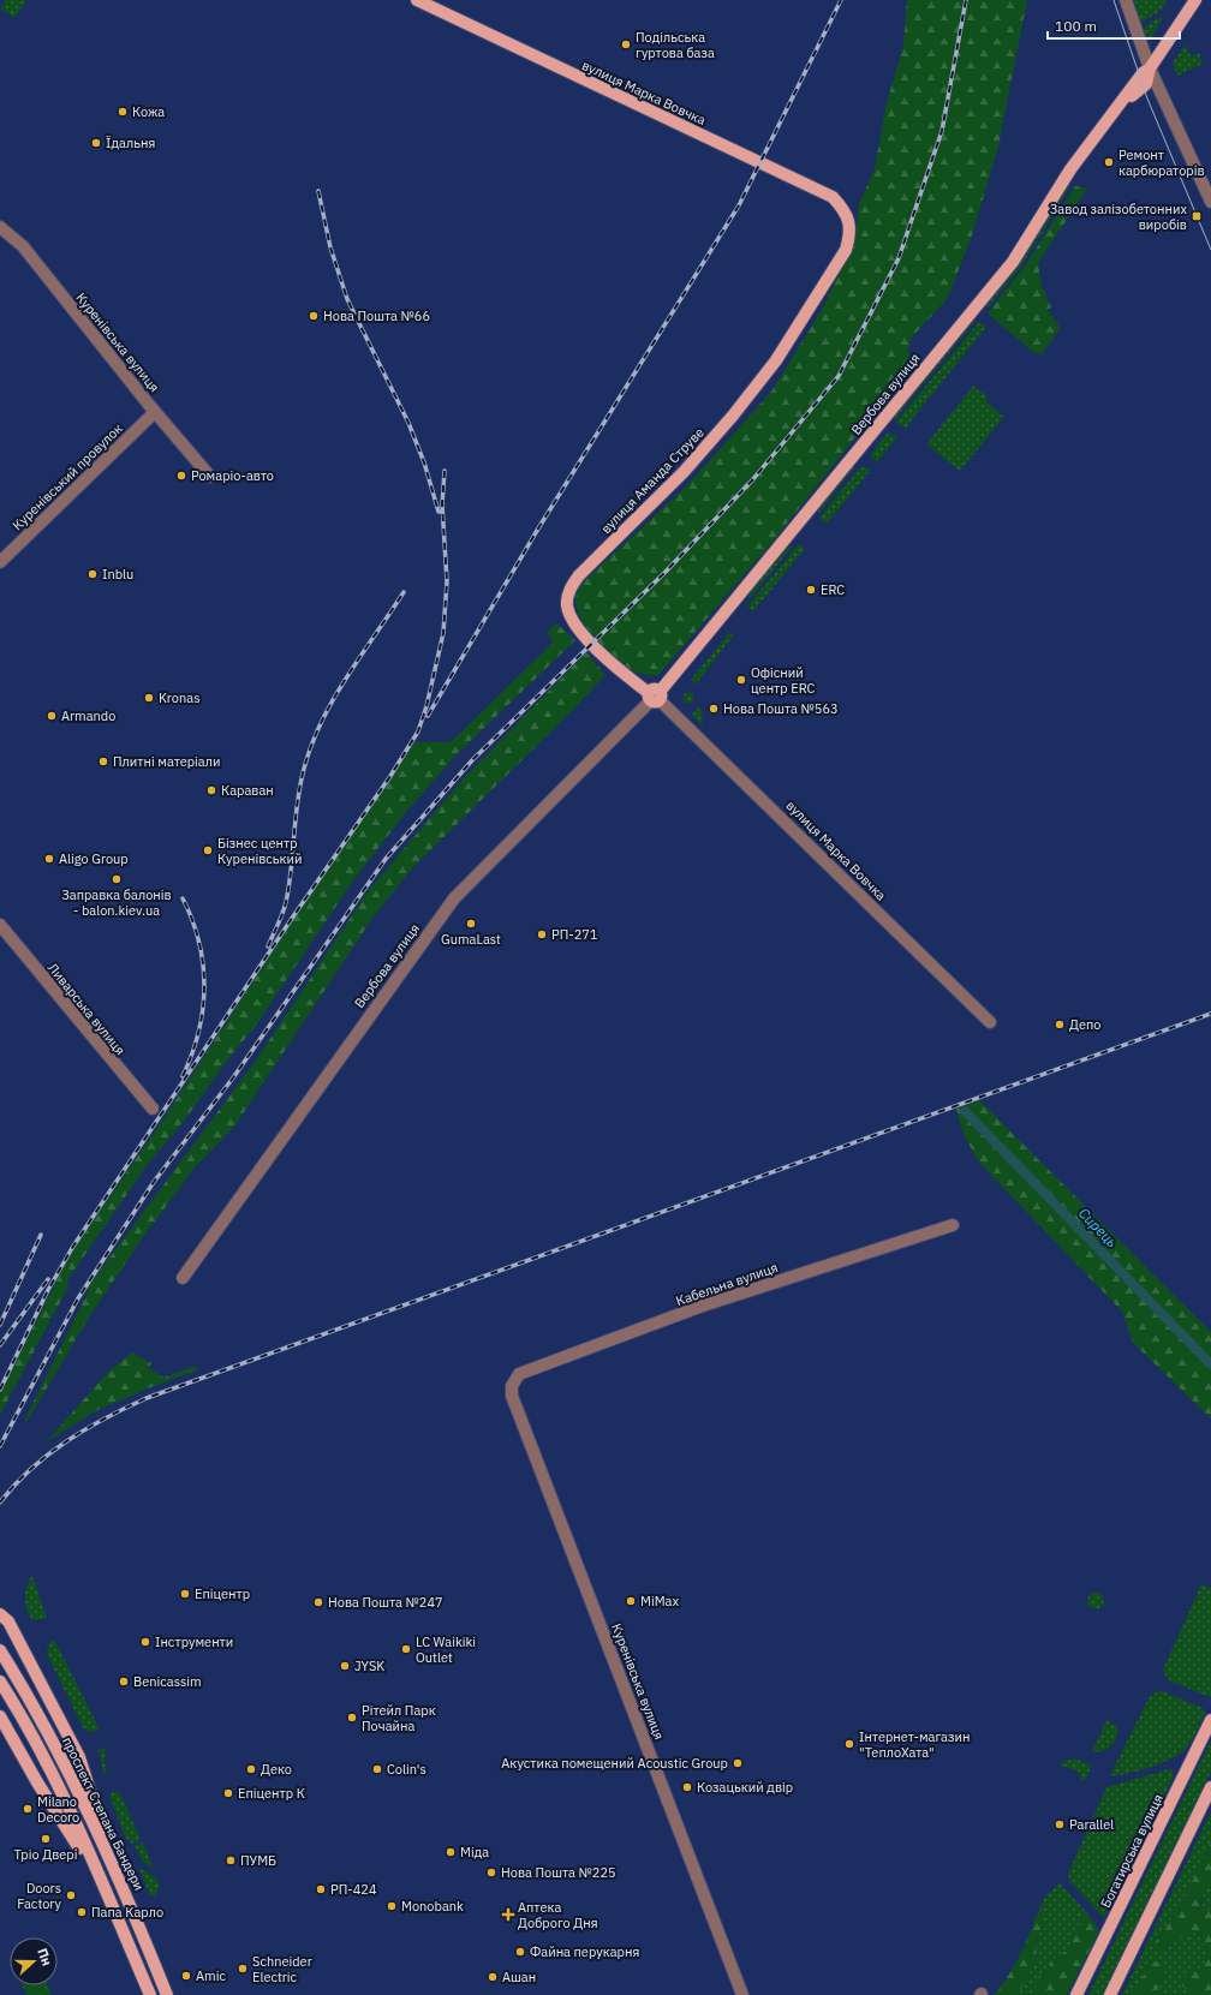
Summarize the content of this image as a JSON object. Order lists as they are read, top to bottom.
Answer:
{
  "streets": {
    "main road": [
      "вулиця Марка Вовчка",
      "Вербова вулиця",
      "вулиця Аманда Струве",
      "проспект Степана Бандери",
      "Богатирська вулиця"
    ],
    "street": [
      "Куренівська вулиця",
      "Куренівський провулок",
      "Ливарська вулиця",
      "Кабельна вулиця"
    ]
  },
  "crossings": [
    ["вулиця Марка Вовчка", "Вербова вулиця"],
    ["вулиця Марка Вовчка", "вулиця Аманда Струве"],
    ["Куренівська вулиця", "Куренівський провулок"],
    ["Куренівська вулиця", "Кабельна вулиця"],
    ["Вербова вулиця", "вулиця Аманда Струве"]
  ],
  "water": ["Сирець"],
  "places": {
    "other": [
      "Подільська гуртова база",
      "Кожа",
      "Їдальня",
      "Ремонт карбюраторів",
      "Нова Пошта №66",
      "Ромаріо-авто",
      "Inblu",
      "ERC",
      "Офісний центр ERC",
      "Kronas",
      "Нова Пошта №563",
      "Armando",
      "Плитні матеріали",
      "Караван",
      "Бізнес центр Куренівський",
      "Aligo Group",
      "Заправка балонів - balon.kiev.ua",
      "GumaLast",
      "РП-271",
      "Депо",
      "Епіцентр",
      "MiMax",
      "Нова Пошта №247",
      "Інструменти",
      "LC Waikiki Outlet",
      "JYSK",
      "Benicassim",
      "Рітейл Парк Почайна",
      "Інтернет-магазин \"ТеплоХата\"",
      "Акустика помещений Acoustic Group",
      "Деко",
      "Colin's",
      "Козацький двір",
      "Епіцентр К",
      "Milano Decoro",
      "Parallel",
      "Тріо Двері",
      "Міда",
      "ПУМБ",
      "Нова Пошта №225",
      "РП-424",
      "Doors Factory",
      "Monobank",
      "Папа Карло",
      "Файна перукарня",
      "Schneider Electric",
      "Amic",
      "Ашан"
    ],
    "transit": ["Завод залізобетонних виробів"],
    "health": ["Аптека Доброго Дня"]
  },
  "scale_bar": "100 m",
  "north": "right"
}
